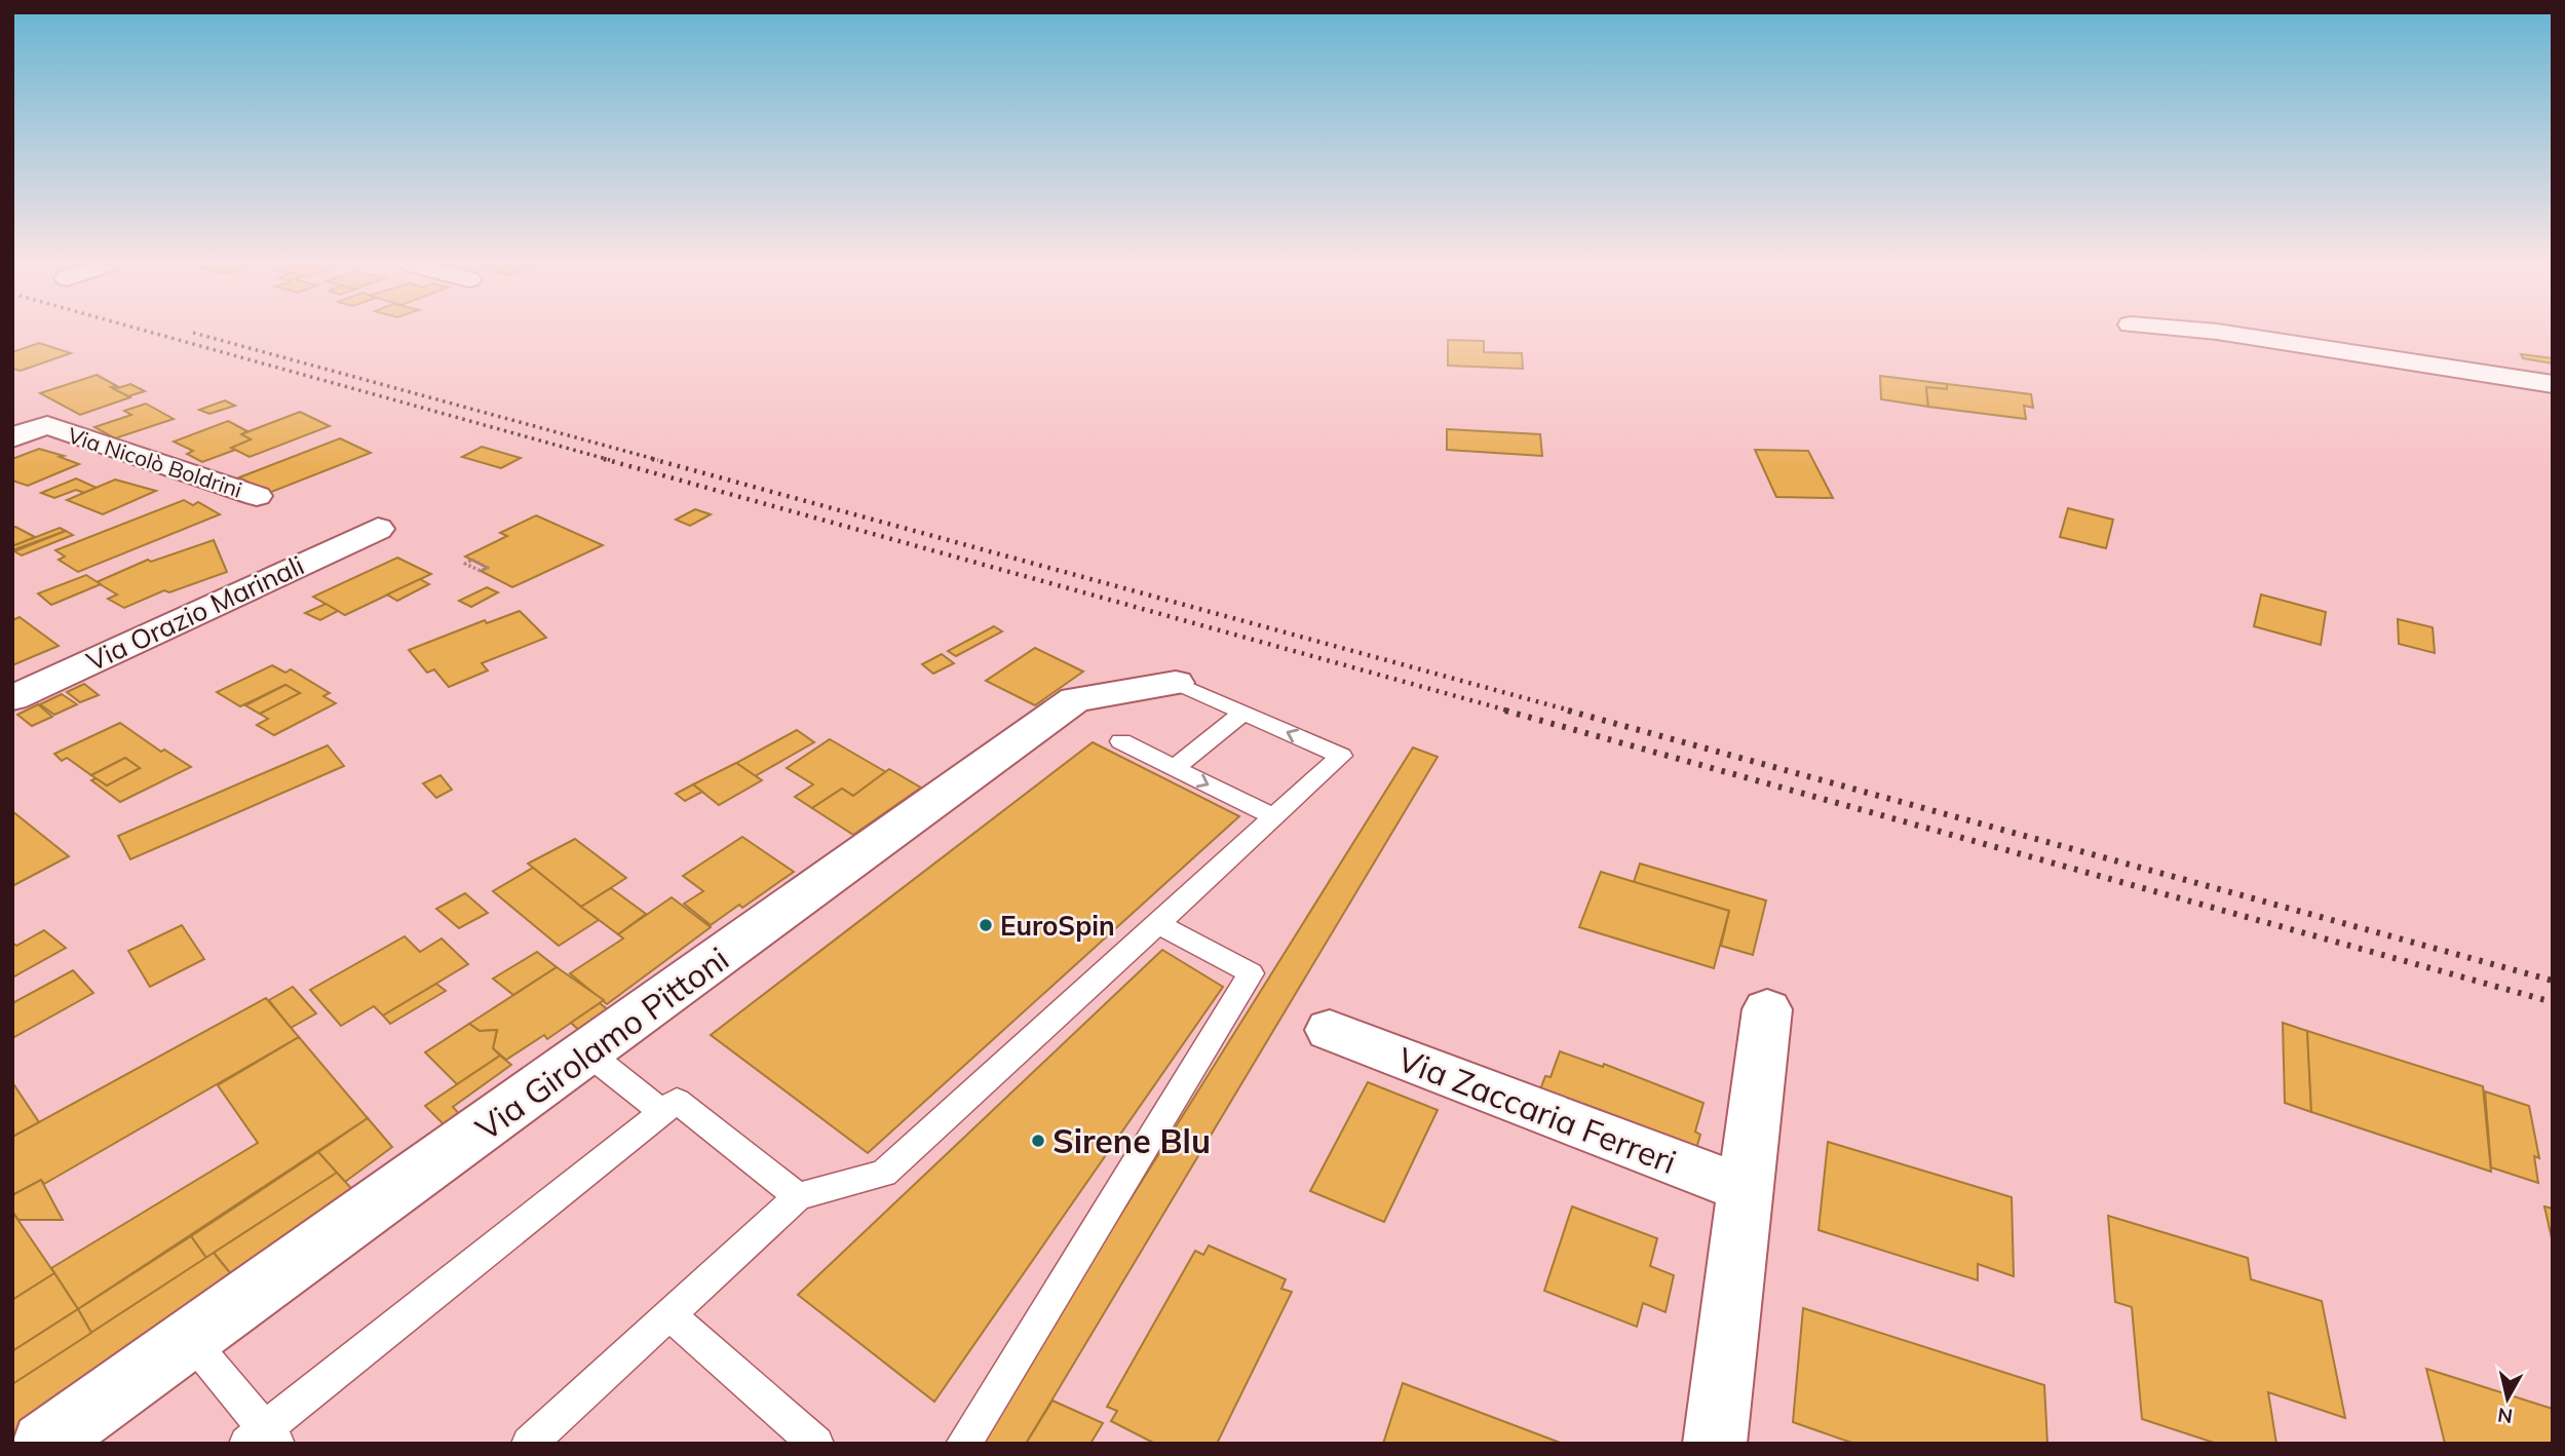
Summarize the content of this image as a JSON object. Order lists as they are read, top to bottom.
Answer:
{
  "streets": {
    "street": [
      "Via Nicolò Boldrini",
      "Via Orazio Marinali",
      "Via Girolamo Pittoni",
      "Via Zaccaria Ferreri"
    ]
  },
  "places": ["EuroSpin", "Sirene Blu"],
  "north": "bottom"
}
